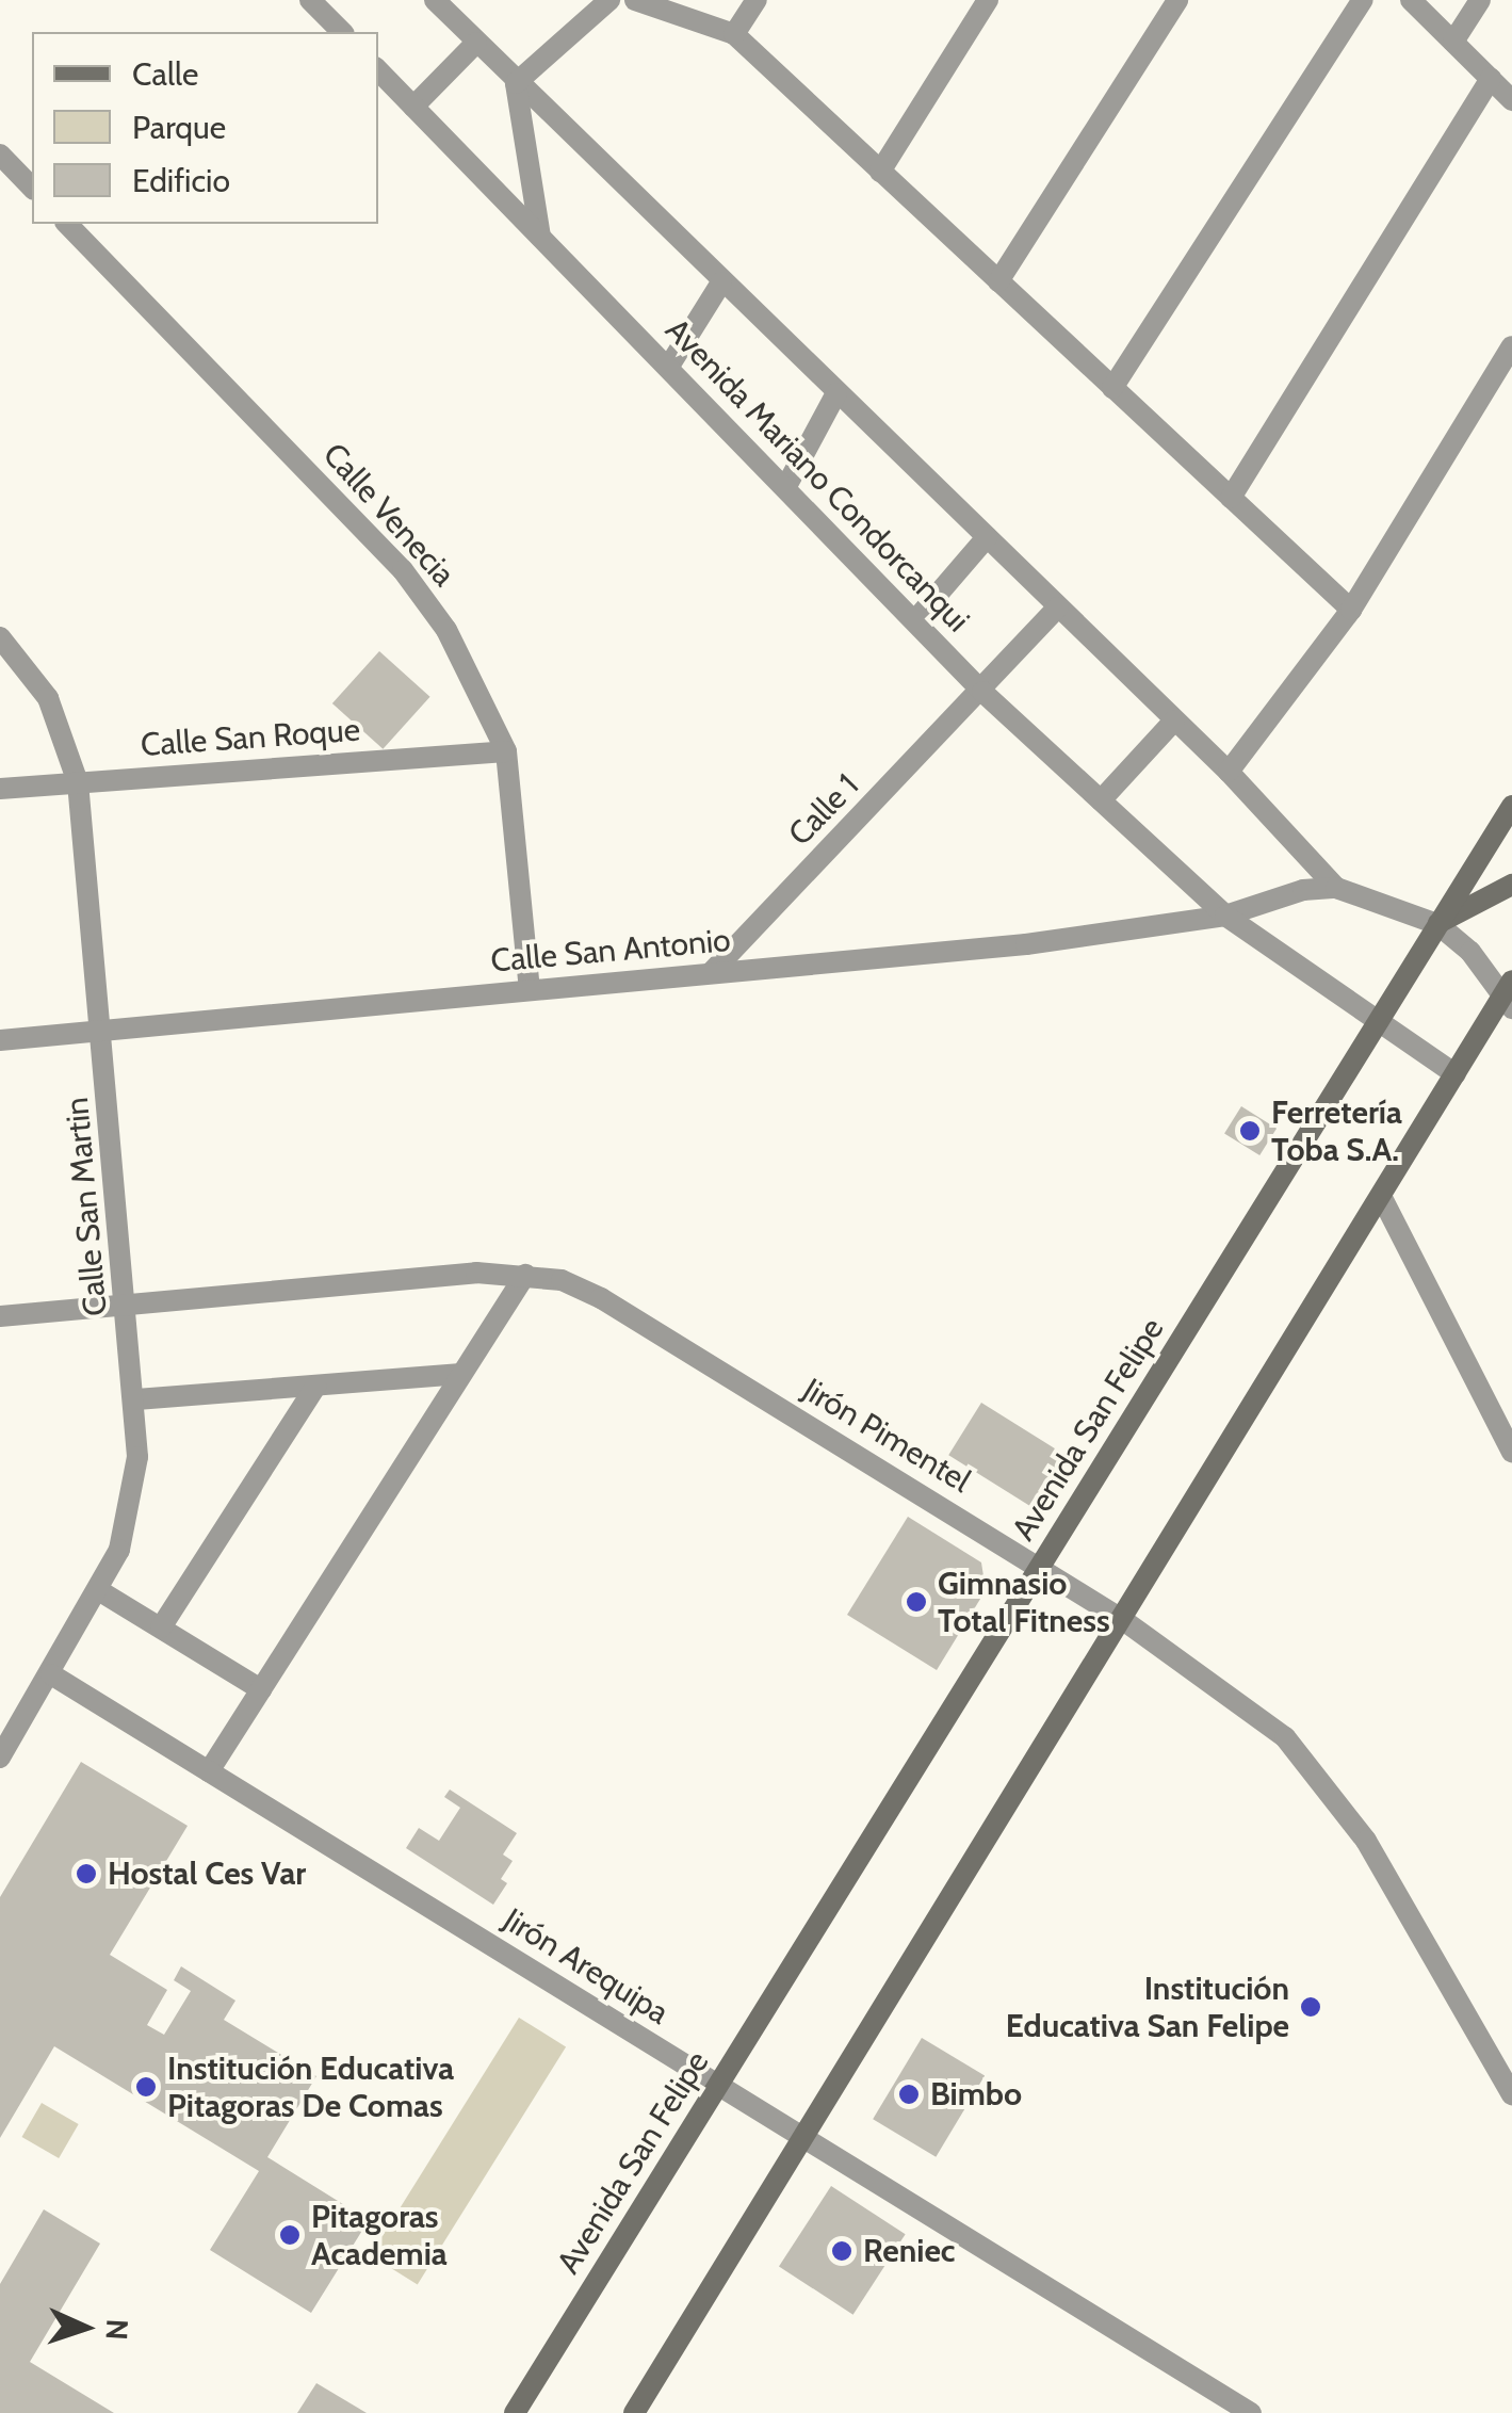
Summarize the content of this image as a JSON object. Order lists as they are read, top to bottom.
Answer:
{
  "streets": {
    "main road": ["Avenida San Felipe"],
    "street": [
      "Avenida Mariano Condorcanqui",
      "Calle Venecia",
      "Calle San Roque",
      "Calle 1",
      "Calle San Antonio",
      "Calle San Martin",
      "Jirón Pimentel",
      "Jirón Arequipa"
    ]
  },
  "crossings": [
    ["Avenida Mariano Condorcanqui", "Calle 1"],
    ["Avenida Mariano Condorcanqui", "Calle San Antonio"],
    ["Avenida Mariano Condorcanqui", "Avenida San Felipe"],
    ["Calle Venecia", "Calle San Roque"],
    ["Calle Venecia", "Calle San Antonio"],
    ["Calle San Roque", "Calle San Martin"],
    ["Calle 1", "Calle San Antonio"],
    ["Calle San Antonio", "Calle San Martin"],
    ["Calle San Martin", "Jirón Pimentel"],
    ["Calle San Martin", "Jirón Arequipa"],
    ["Avenida San Felipe", "Jirón Pimentel"],
    ["Avenida San Felipe", "Jirón Arequipa"]
  ],
  "places": [
    "Ferretería Toba S.A.",
    "Gimnasio Total Fitness",
    "Hostal Ces Var",
    "Institución Educativa San Felipe",
    "Institución Educativa Pitagoras De Comas",
    "Bimbo",
    "Pitagoras Academia",
    "Reniec"
  ],
  "legend": ["Calle", "Parque", "Edificio"],
  "north": "right"
}
